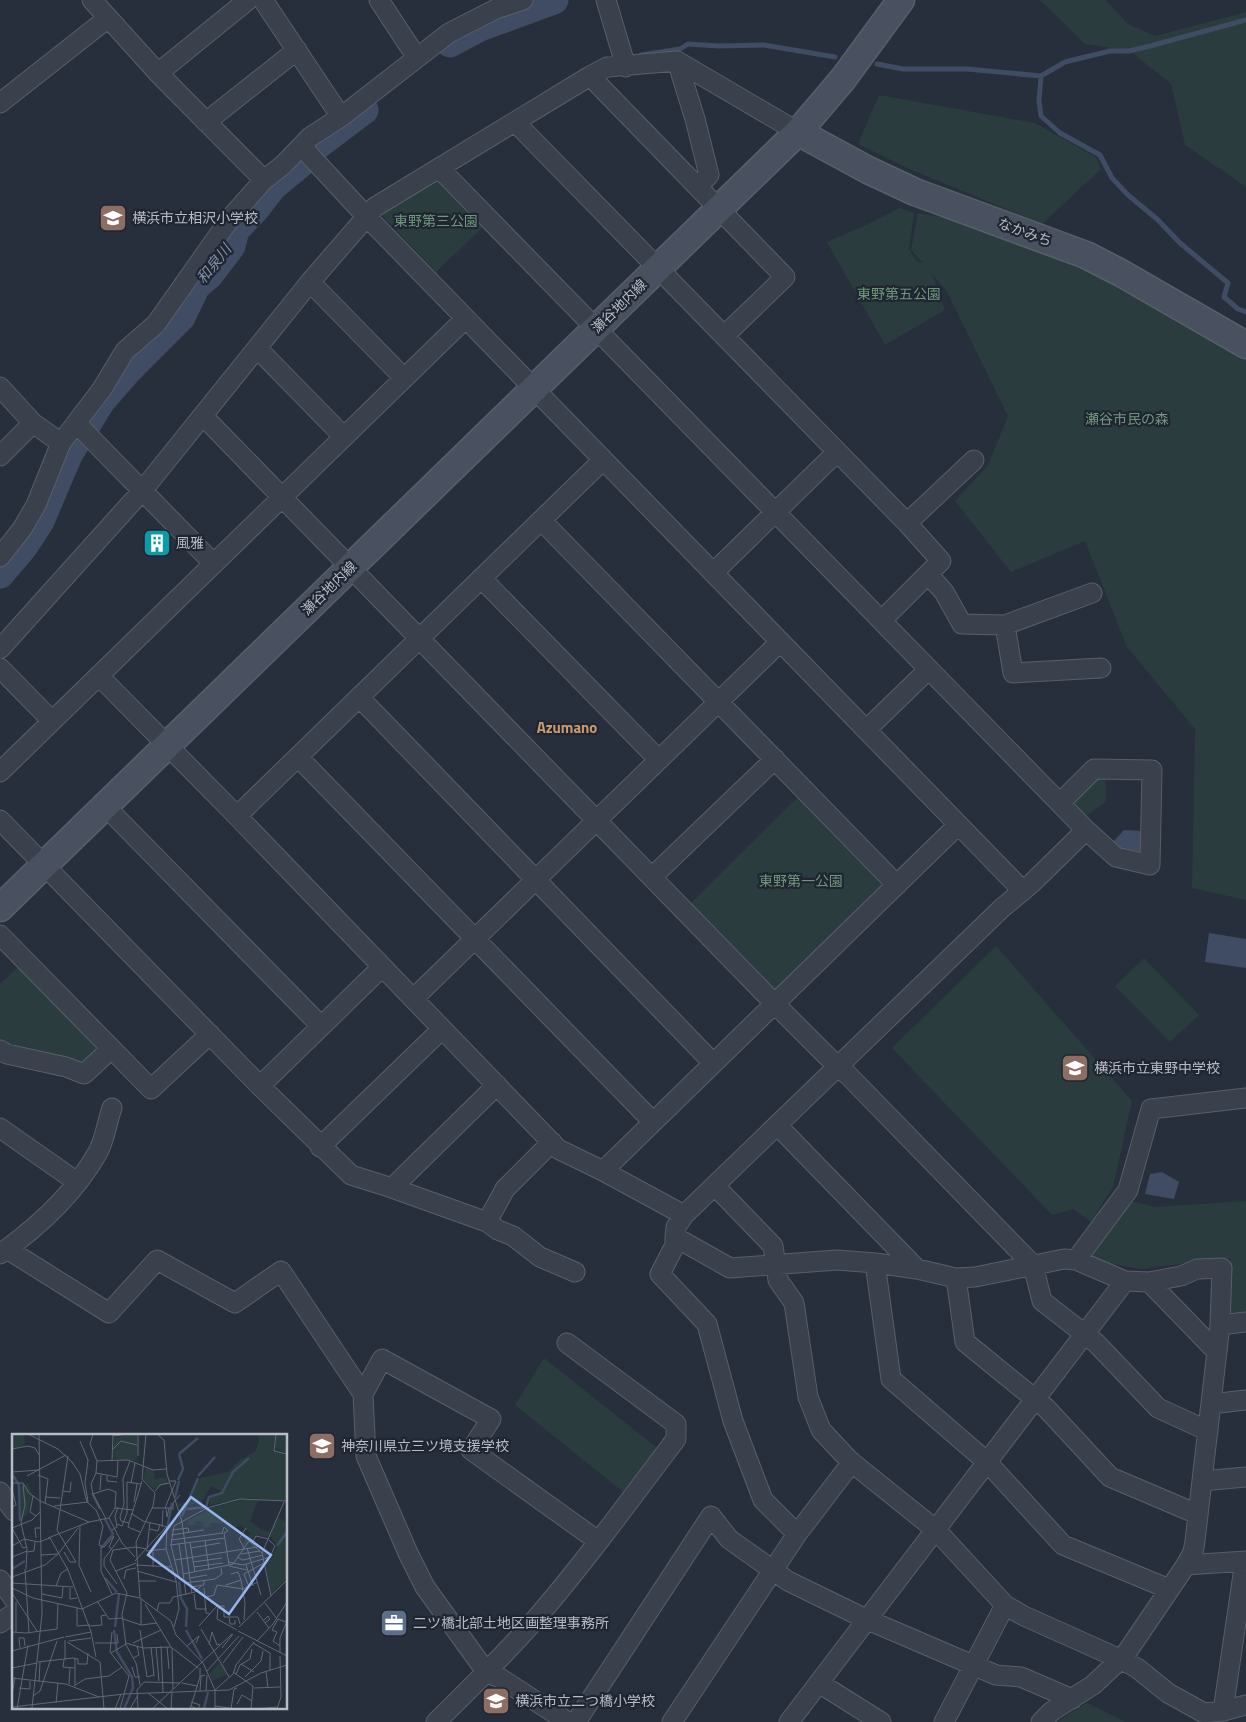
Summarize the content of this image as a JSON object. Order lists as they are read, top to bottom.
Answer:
{
  "streets": {
    "street": ["なかみち", "瀬谷地内線"]
  },
  "crossings": [
    ["なかみち", "瀬谷地内線"]
  ],
  "districts": ["Azumano"],
  "water": ["和泉川"],
  "parks": [
    "東野第三公園",
    "東野第五公園",
    "瀬谷市民の森",
    "東野第一公園"
  ],
  "places": {
    "school or university": [
      "横浜市立相沢小学校",
      "横浜市立東野中学校",
      "神奈川県立三ツ境支援学校",
      "横浜市立二つ橋小学校"
    ],
    "building": ["風雅"],
    "office": ["二ツ橋北部土地区画整理事務所"]
  }
}
